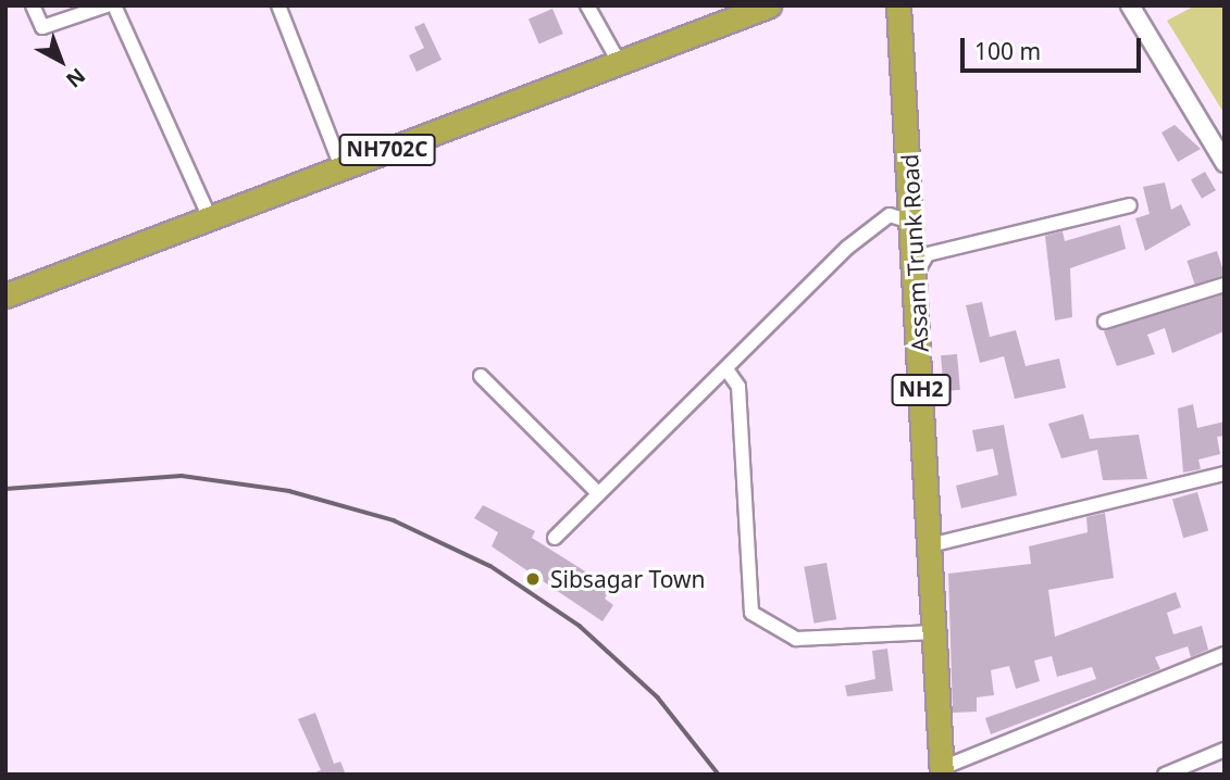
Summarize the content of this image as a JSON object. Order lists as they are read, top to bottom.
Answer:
{
  "streets": {
    "highway": ["NH702C", "Assam Trunk Road", "NH2"]
  },
  "places": ["Sibsagar Town"],
  "scale_bar": "100 m",
  "north": "bottom right"
}
